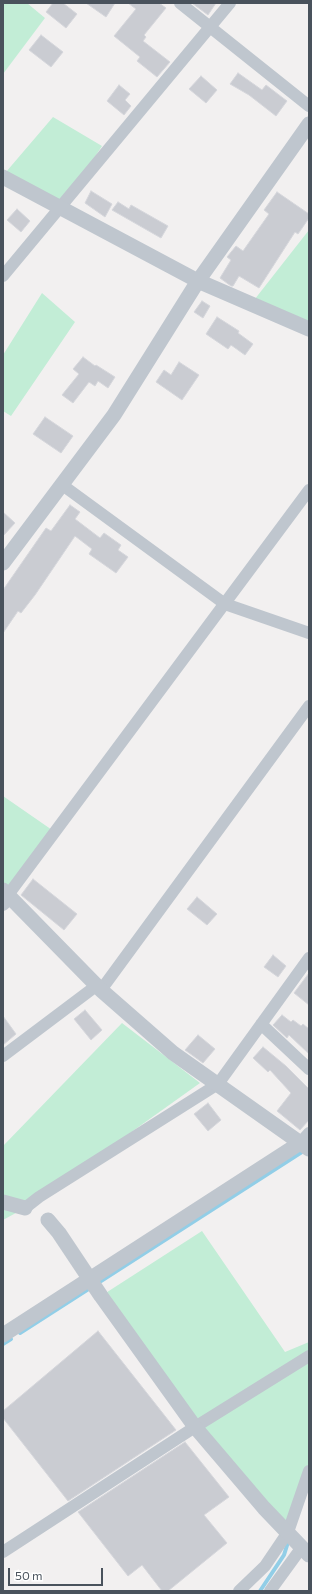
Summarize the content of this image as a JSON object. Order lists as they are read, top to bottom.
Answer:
{
  "scale_bar": "50 m"
}
